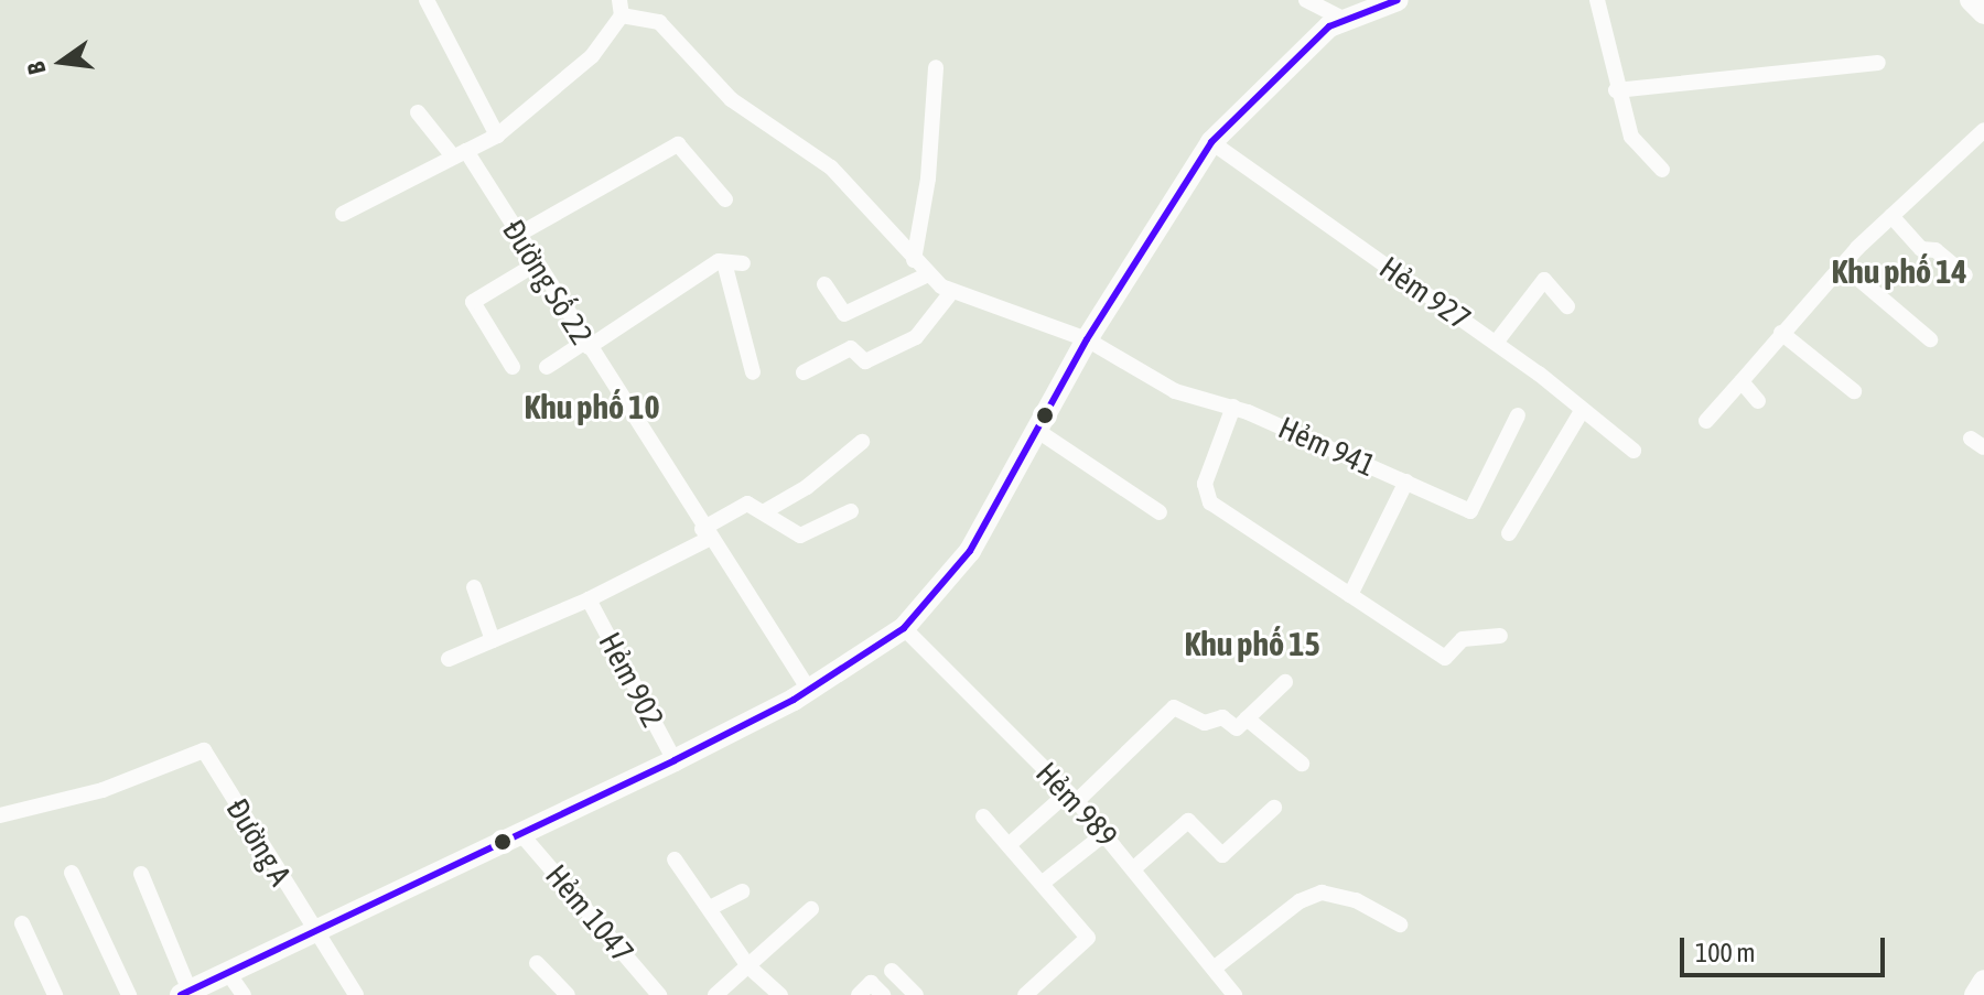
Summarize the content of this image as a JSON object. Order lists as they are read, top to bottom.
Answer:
{
  "streets": {
    "street": [
      "Đường Số 22",
      "Hẻm 927",
      "Hẻm 941",
      "Hẻm 902",
      "Hẻm 989",
      "Đường A",
      "Hẻm 1047"
    ]
  },
  "districts": ["Khu phố 14", "Khu phố 10", "Khu phố 15"],
  "scale_bar": "100 m",
  "north": "left"
}
